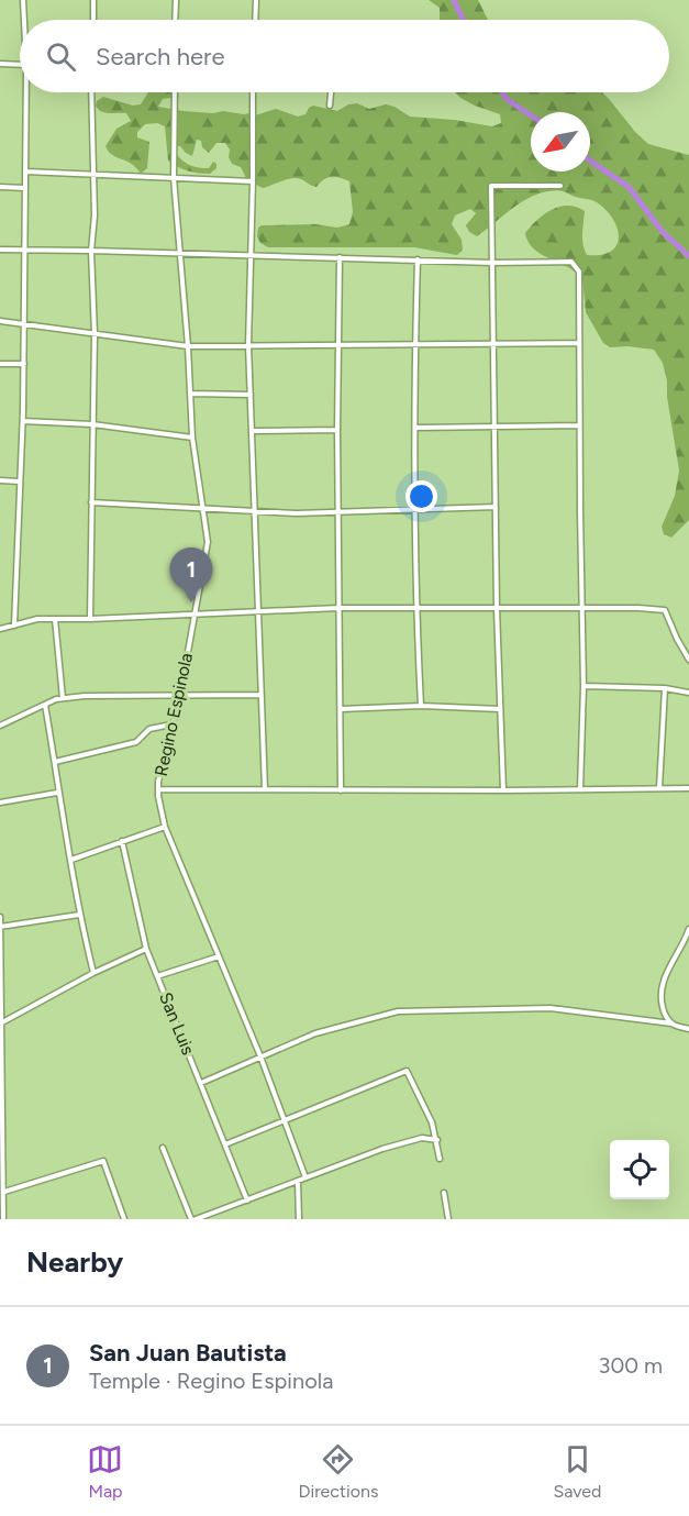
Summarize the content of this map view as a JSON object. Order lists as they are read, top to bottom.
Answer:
{
  "streets": {
    "street": ["Regino Espinola", "San Luis"]
  },
  "north": "bottom left",
  "page": {
    "search": "Search here",
    "pins": "1",
    "heading": "Nearby",
    "list": [
      {
        "mark": "1",
        "name": "San Juan Bautista",
        "note": "Temple · Regino Espinola",
        "value": "300 m"
      }
    ],
    "nav": ["Map", "Directions", "Saved"]
  }
}
